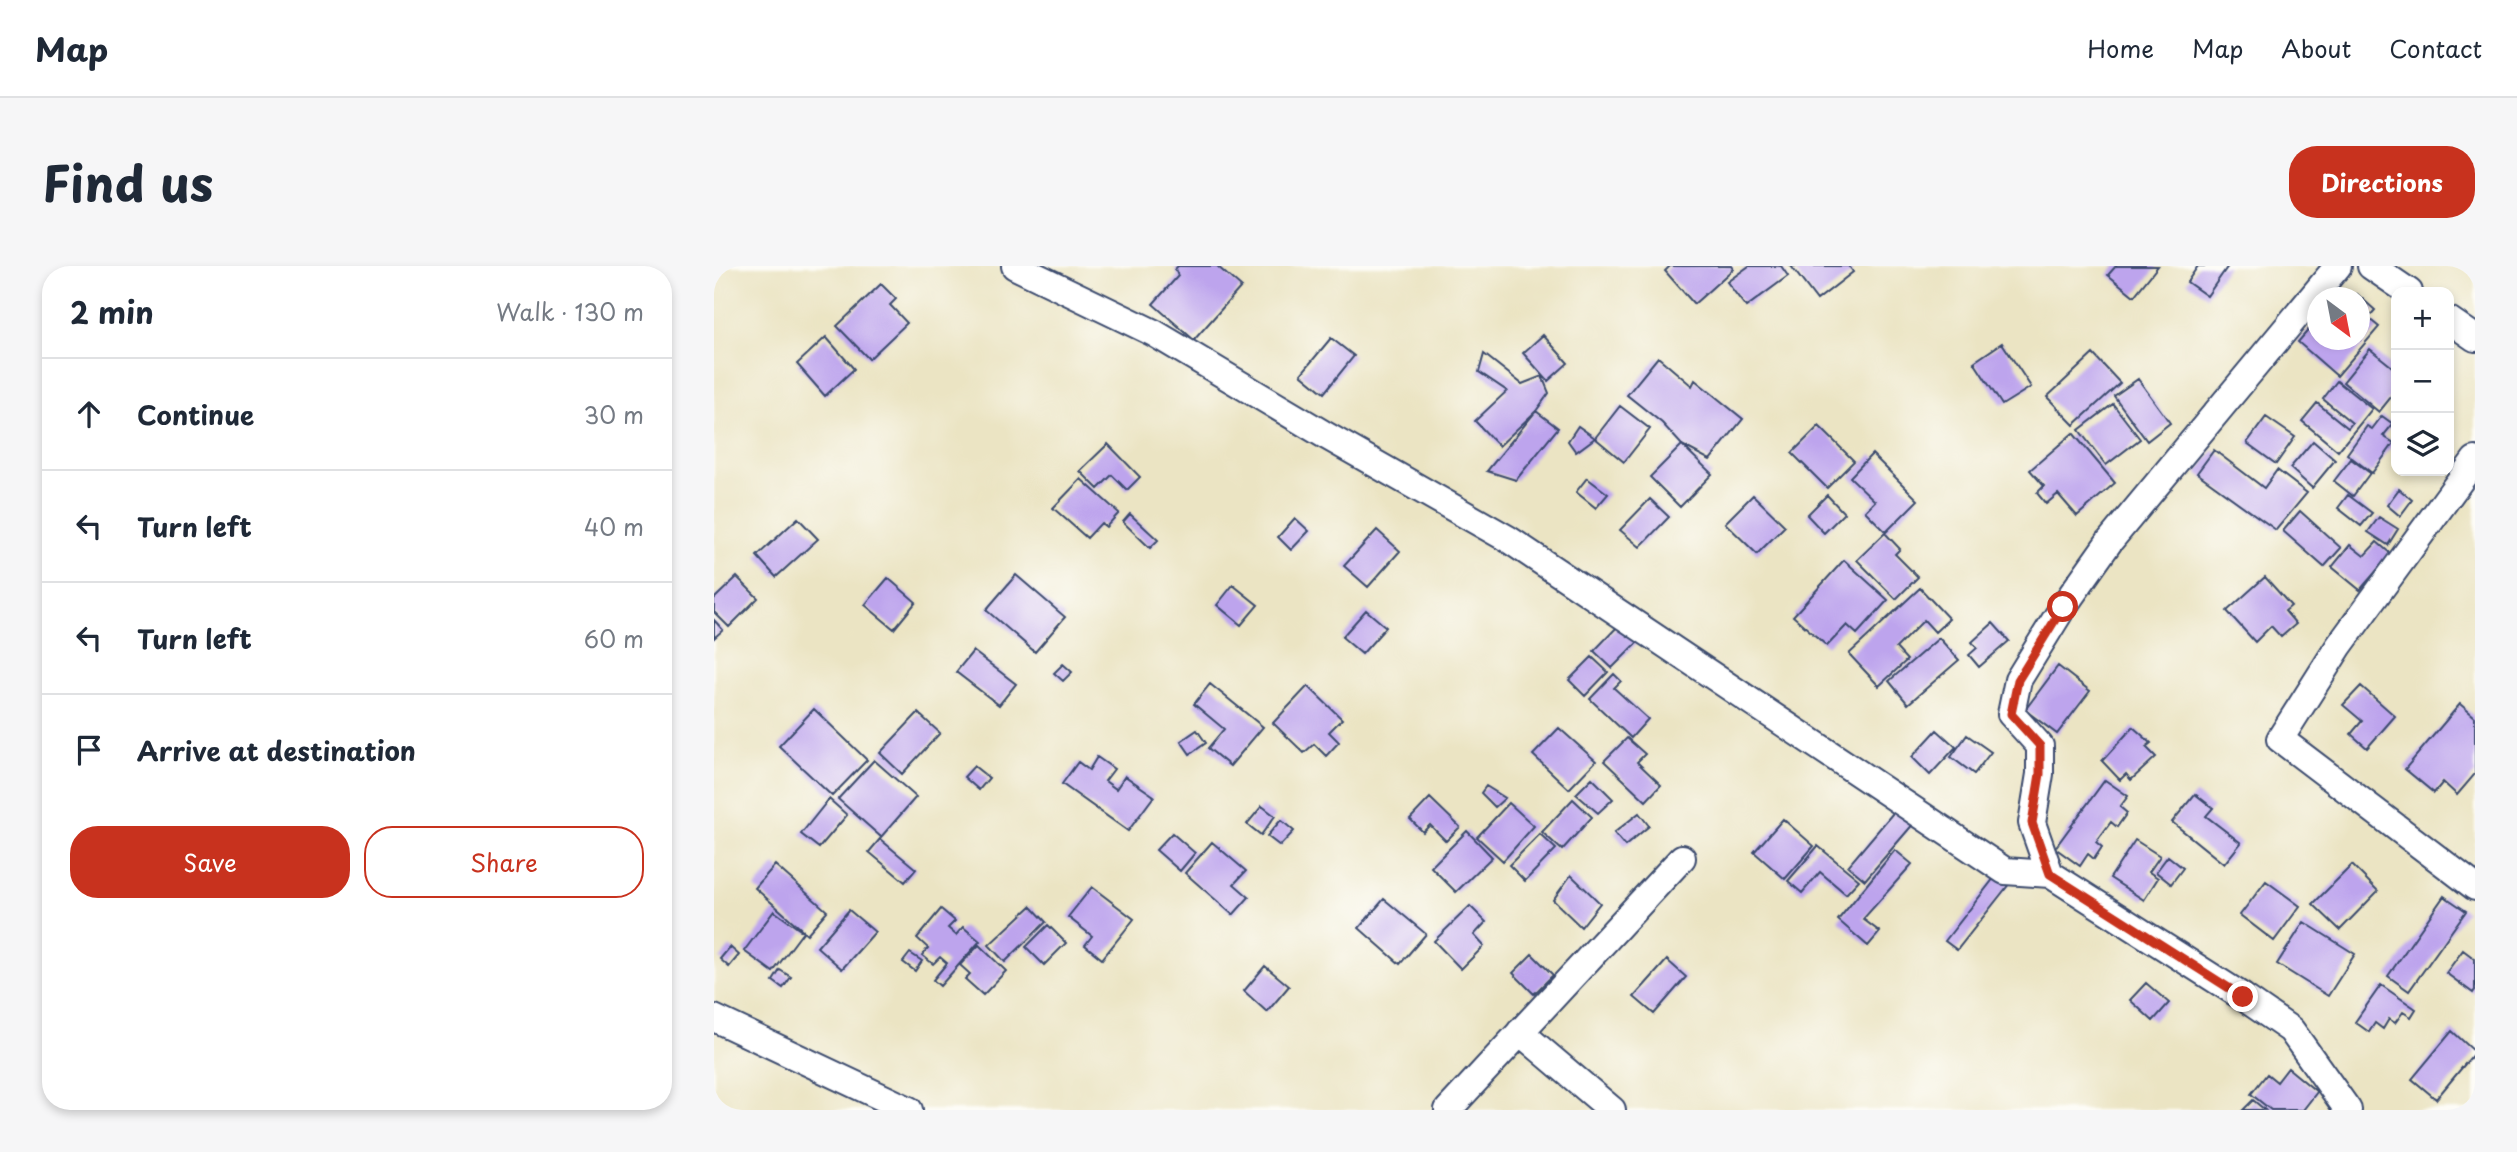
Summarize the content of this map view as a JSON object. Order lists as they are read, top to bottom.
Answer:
{
  "north": "bottom right",
  "page": {
    "header": "Map",
    "nav": [
      "Home",
      "Map",
      "About",
      "Contact"
    ],
    "title": "Find us",
    "buttons": [
      "Directions",
      ["Save", "Share"]
    ],
    "heading": ["2 min", "Walk · 130 m"],
    "map_buttons": ["+", "−"],
    "list": [
      ["Continue", "30 m"],
      ["Turn left", "40 m"],
      ["Turn left", "60 m"],
      "Arrive at destination"
    ]
  }
}
